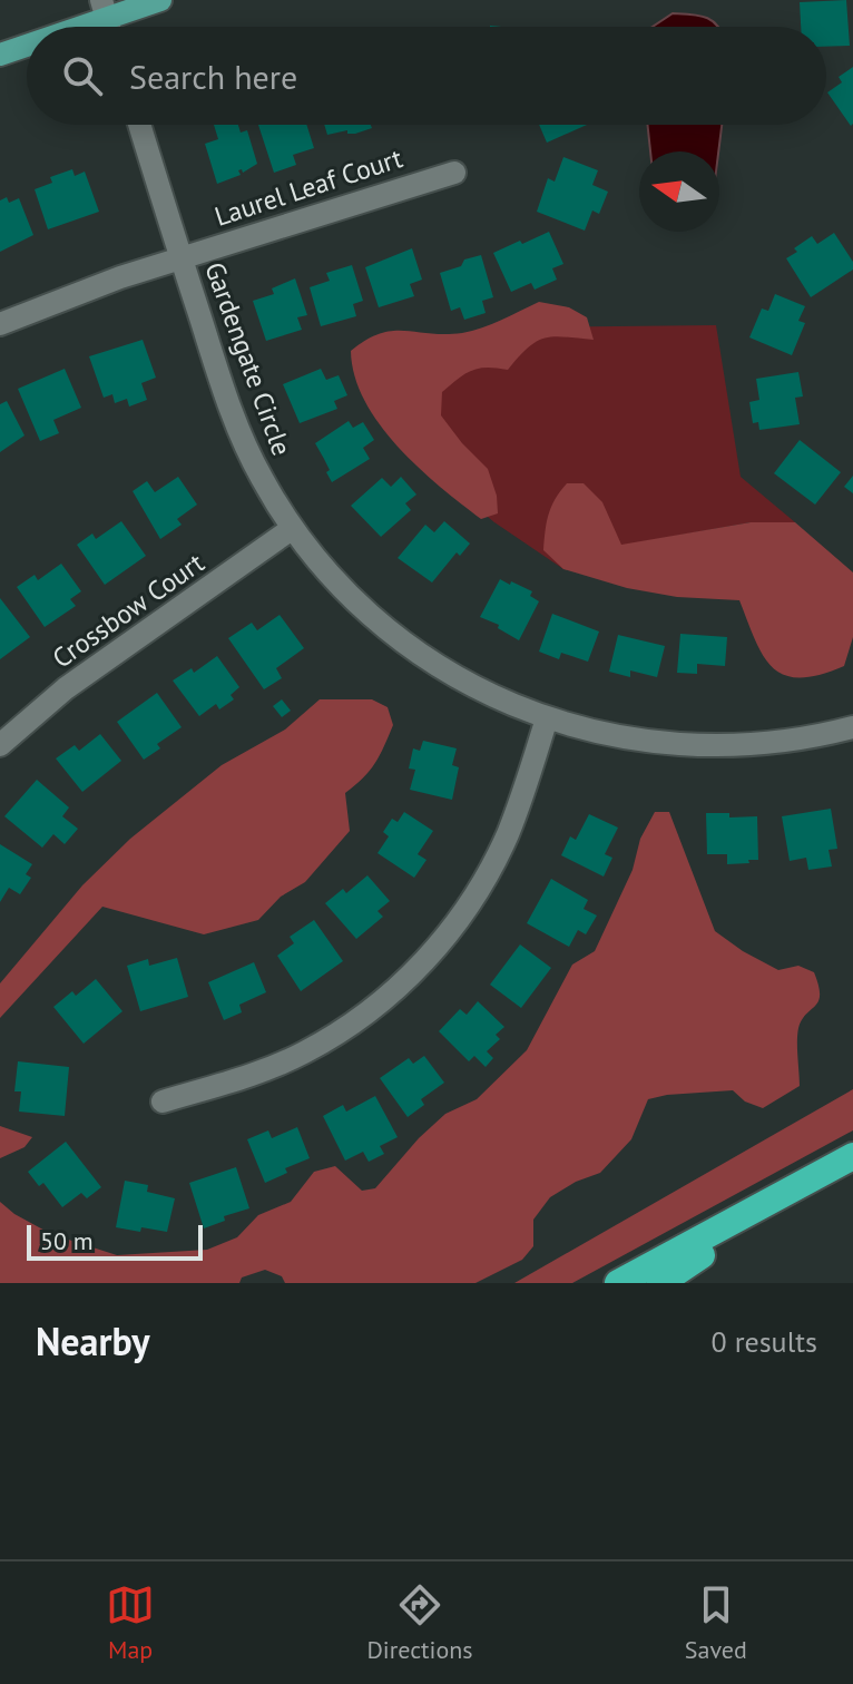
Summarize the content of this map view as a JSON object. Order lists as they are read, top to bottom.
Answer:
{
  "streets": {
    "street": ["Laurel Leaf Court", "Gardengate Circle", "Crossbow Court"]
  },
  "crossings": [
    ["Laurel Leaf Court", "Gardengate Circle"],
    ["Gardengate Circle", "Crossbow Court"]
  ],
  "scale_bar": "50 m",
  "north": "left",
  "page": {
    "search": "Search here",
    "scale": "50 m",
    "heading": ["Nearby", "0 results"],
    "nav": ["Map", "Directions", "Saved"]
  }
}
